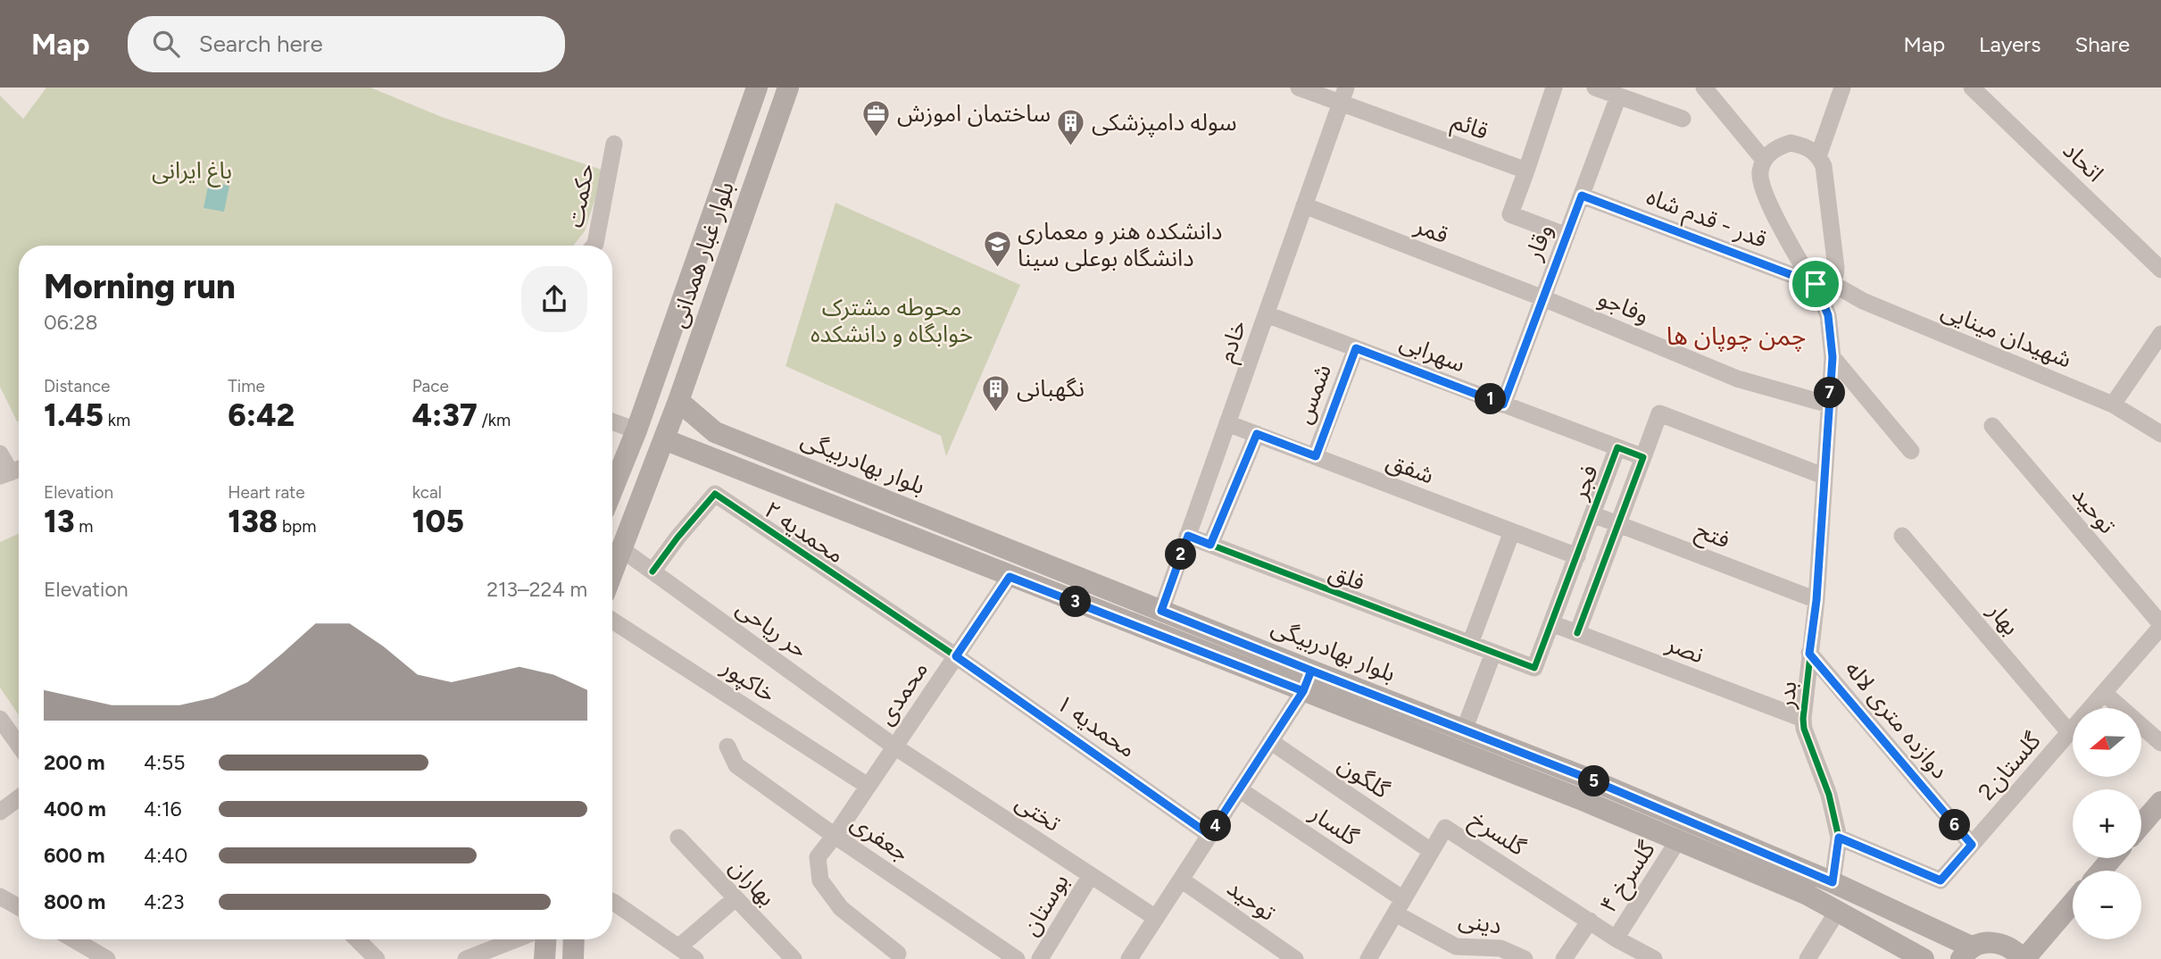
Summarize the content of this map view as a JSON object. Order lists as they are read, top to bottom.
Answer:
{
  "streets": {
    "main road": ["بلوار غبار همدانی", "بلوار بهادربیگی"],
    "street": [
      "قائم",
      "اتحاد",
      "حکمت",
      "قدر - قدم شاه",
      "قمر",
      "وقار",
      "وفاجو",
      "شهیدان مینایی",
      "خادم",
      "سهرابی",
      "شمس",
      "شفق",
      "فجر",
      "توحید",
      "محمدیه ۲",
      "فتح",
      "فلق",
      "بهار",
      "حر ریاحی",
      "نصر",
      "خاکپور",
      "محمدی",
      "بدر",
      "دوازده متری لاله",
      "محمدیه ۱",
      "گلستان2",
      "گلگون",
      "تختی",
      "گلسار",
      "گلسرخ",
      "جعفری",
      "گلسرخ ۴",
      "بهاران",
      "بوستان",
      "دینی"
    ]
  },
  "crossings": [
    ["قائم", "خادم"],
    ["قدر - قدم شاه", "وقار"],
    ["قدر - قدم شاه", "شهیدان مینایی"],
    ["قدر - قدم شاه", "بدر"],
    ["قمر", "وقار"],
    ["قمر", "وفاجو"],
    ["قمر", "خادم"],
    ["وقار", "وفاجو"],
    ["وقار", "سهرابی"],
    ["بلوار غبار همدانی", "بلوار بهادربیگی"],
    ["بلوار غبار همدانی", "حر ریاحی"],
    ["وفاجو", "بدر"],
    ["شهیدان مینایی", "بدر"],
    ["خادم", "سهرابی"],
    ["خادم", "بلوار بهادربیگی"],
    ["خادم", "شفق"],
    ["خادم", "فلق"],
    ["سهرابی", "شمس"],
    ["سهرابی", "فجر"],
    ["شمس", "شفق"],
    ["بلوار بهادربیگی", "محمدی"],
    ["بلوار بهادربیگی", "بدر"],
    ["بلوار بهادربیگی", "گلسرخ ۴"],
    ["شفق", "فجر"],
    ["فجر", "فتح"],
    ["فجر", "فلق"],
    ["فجر", "نصر"],
    ["توحید", "گلستان2"],
    ["محمدیه ۲", "حر ریاحی"],
    ["محمدیه ۲", "محمدی"],
    ["محمدیه ۲", "محمدیه ۱"],
    ["فتح", "بدر"],
    ["فلق", "نصر"],
    ["بهار", "گلستان2"],
    ["حر ریاحی", "محمدی"],
    ["حر ریاحی", "تختی"],
    ["نصر", "بدر"],
    ["خاکپور", "محمدی"],
    ["محمدی", "محمدیه ۱"],
    ["محمدی", "تختی"],
    ["محمدی", "جعفری"],
    ["بدر", "دوازده متری لاله"],
    ["بدر", "گلستان2"],
    ["دوازده متری لاله", "گلستان2"],
    ["گلگون", "گلسرخ"],
    ["تختی", "بوستان"],
    ["گلسار", "گلسرخ"],
    ["گلسار", "دینی"],
    ["گلسرخ", "گلسرخ ۴"],
    ["گلسرخ", "دینی"]
  ],
  "districts": ["چمن چوپان ها"],
  "parks": ["باغ ایرانی", "محوطه مشترک خوابگاه و دانشکده"],
  "places": {
    "office": ["ساختمان اموزش"],
    "building": ["سوله دامپزشکی", "نگهبانی"],
    "school or university": ["دانشکده هنر و معماری دانشگاه بوعلی سینا"]
  },
  "north": "left",
  "page": {
    "header": "Map",
    "search": "Search here",
    "nav": ["Map", "Layers", "Share"],
    "heading": ["Morning run", "06:28"],
    "stats": [
      ["Distance", "1.45 km"],
      ["Time", "6:42"],
      ["Pace", "4:37 /km"],
      ["Elevation", "13 m"],
      ["Heart rate", "138 bpm"],
      ["kcal", "105"]
    ],
    "pins": [
      "7",
      "1",
      "2",
      "3",
      "5",
      "6",
      "4"
    ],
    "chart": ["Elevation", "213–224 m"],
    "map_buttons": ["+", "−"],
    "list": [
      {
        "name": "200 m",
        "note": "4:55"
      },
      {
        "name": "400 m",
        "note": "4:16"
      },
      {
        "name": "600 m",
        "note": "4:40"
      },
      {
        "name": "800 m",
        "note": "4:23"
      }
    ]
  }
}
